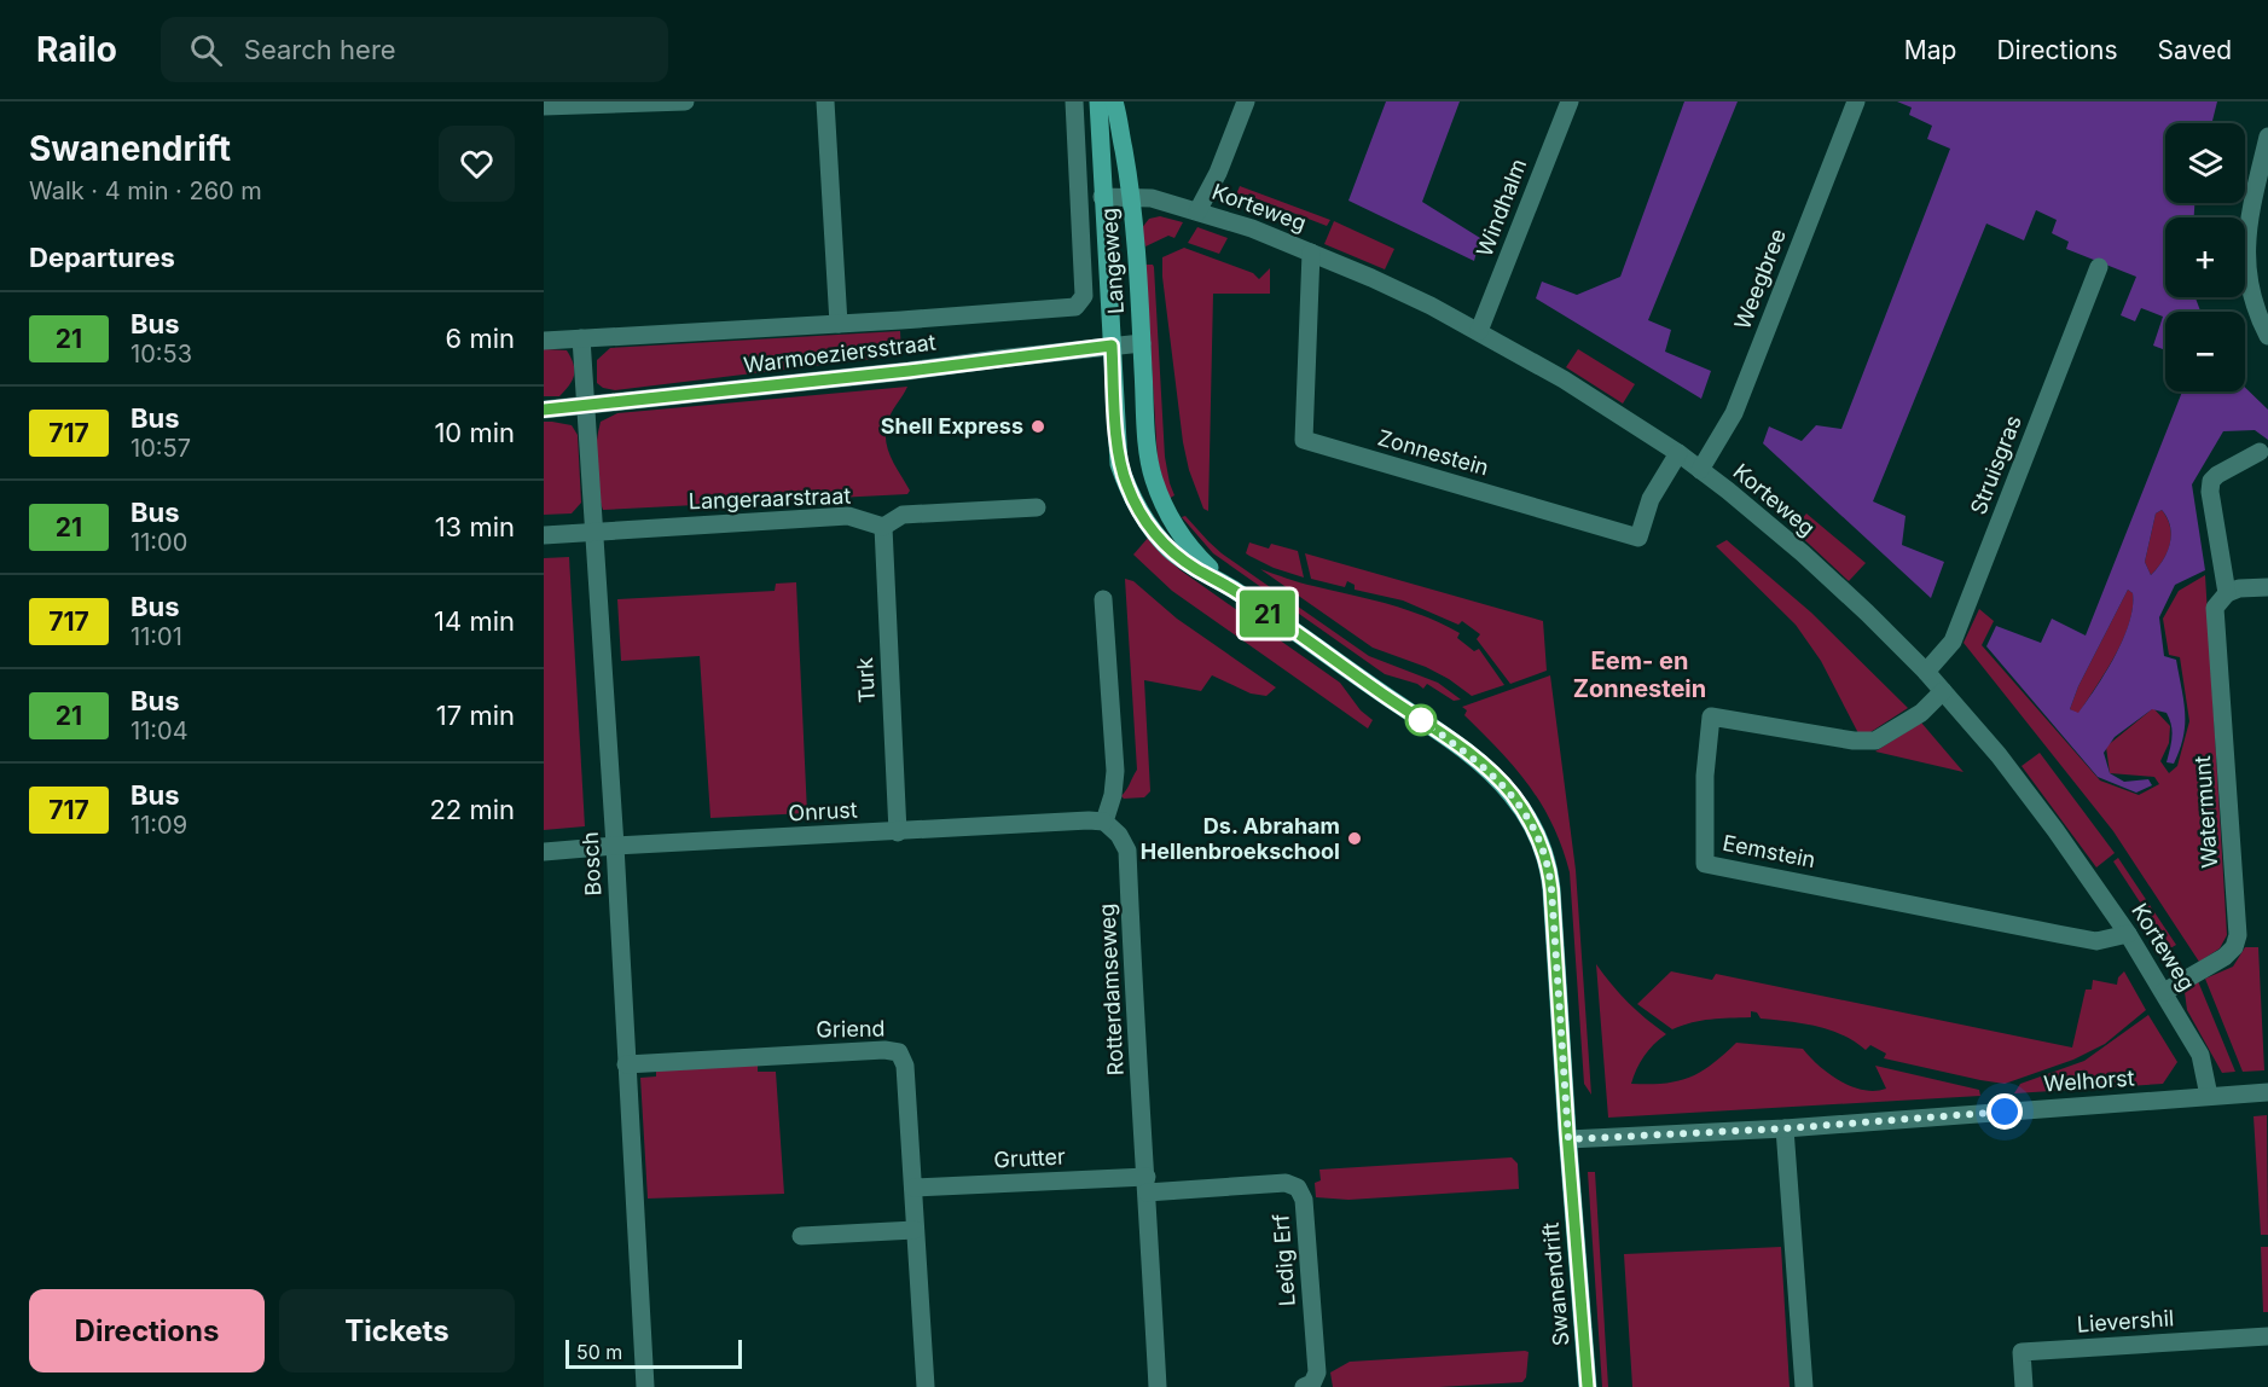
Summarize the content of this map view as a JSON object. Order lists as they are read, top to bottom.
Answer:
{
  "streets": {
    "main road": ["Langeweg", "Swanendrift"],
    "street": [
      "Korteweg",
      "Windhalm",
      "Weegbree",
      "Warmoeziersstraat",
      "Zonnestein",
      "Struisgras",
      "Langeraarstraat",
      "Turk",
      "Onrust",
      "Watermunt",
      "Eemstein",
      "Bosch",
      "Rotterdamseweg",
      "Griend",
      "Welhorst",
      "Grutter",
      "Ledig Erf",
      "Lievershil"
    ]
  },
  "crossings": [
    ["Korteweg", "Windhalm"],
    ["Korteweg", "Langeweg"],
    ["Korteweg", "Weegbree"],
    ["Korteweg", "Zonnestein"],
    ["Korteweg", "Struisgras"],
    ["Korteweg", "Watermunt"],
    ["Korteweg", "Eemstein"],
    ["Korteweg", "Welhorst"],
    ["Langeweg", "Warmoeziersstraat"],
    ["Langeweg", "Swanendrift"],
    ["Warmoeziersstraat", "Bosch"],
    ["Langeraarstraat", "Turk"],
    ["Langeraarstraat", "Bosch"],
    ["Turk", "Onrust"],
    ["Onrust", "Bosch"],
    ["Onrust", "Rotterdamseweg"],
    ["Bosch", "Griend"],
    ["Rotterdamseweg", "Grutter"],
    ["Rotterdamseweg", "Ledig Erf"],
    ["Griend", "Grutter"],
    ["Welhorst", "Swanendrift"],
    ["Grutter", "Ledig Erf"]
  ],
  "districts": ["Eem- en Zonnestein"],
  "places": ["Shell Express", "Ds. Abraham Hellenbroekschool"],
  "lines": ["bus line 21"],
  "scale_bar": "50 m",
  "page": {
    "header": "Railo",
    "search": "Search here",
    "nav": ["Map", "Directions", "Saved"],
    "heading": [
      ["Swanendrift", "Walk · 4 min · 260 m"],
      "Departures"
    ],
    "on_map": "21",
    "map_buttons": ["+", "−"],
    "list": [
      {
        "mark": "21",
        "name": "Bus",
        "note": "10:53",
        "value": "6 min"
      },
      {
        "mark": "717",
        "name": "Bus",
        "note": "10:57",
        "value": "10 min"
      },
      {
        "mark": "21",
        "name": "Bus",
        "note": "11:00",
        "value": "13 min"
      },
      {
        "mark": "717",
        "name": "Bus",
        "note": "11:01",
        "value": "14 min"
      },
      {
        "mark": "21",
        "name": "Bus",
        "note": "11:04",
        "value": "17 min"
      },
      {
        "mark": "717",
        "name": "Bus",
        "note": "11:09",
        "value": "22 min"
      }
    ],
    "buttons": ["Directions", "Tickets"],
    "scale": "50 m"
  }
}
